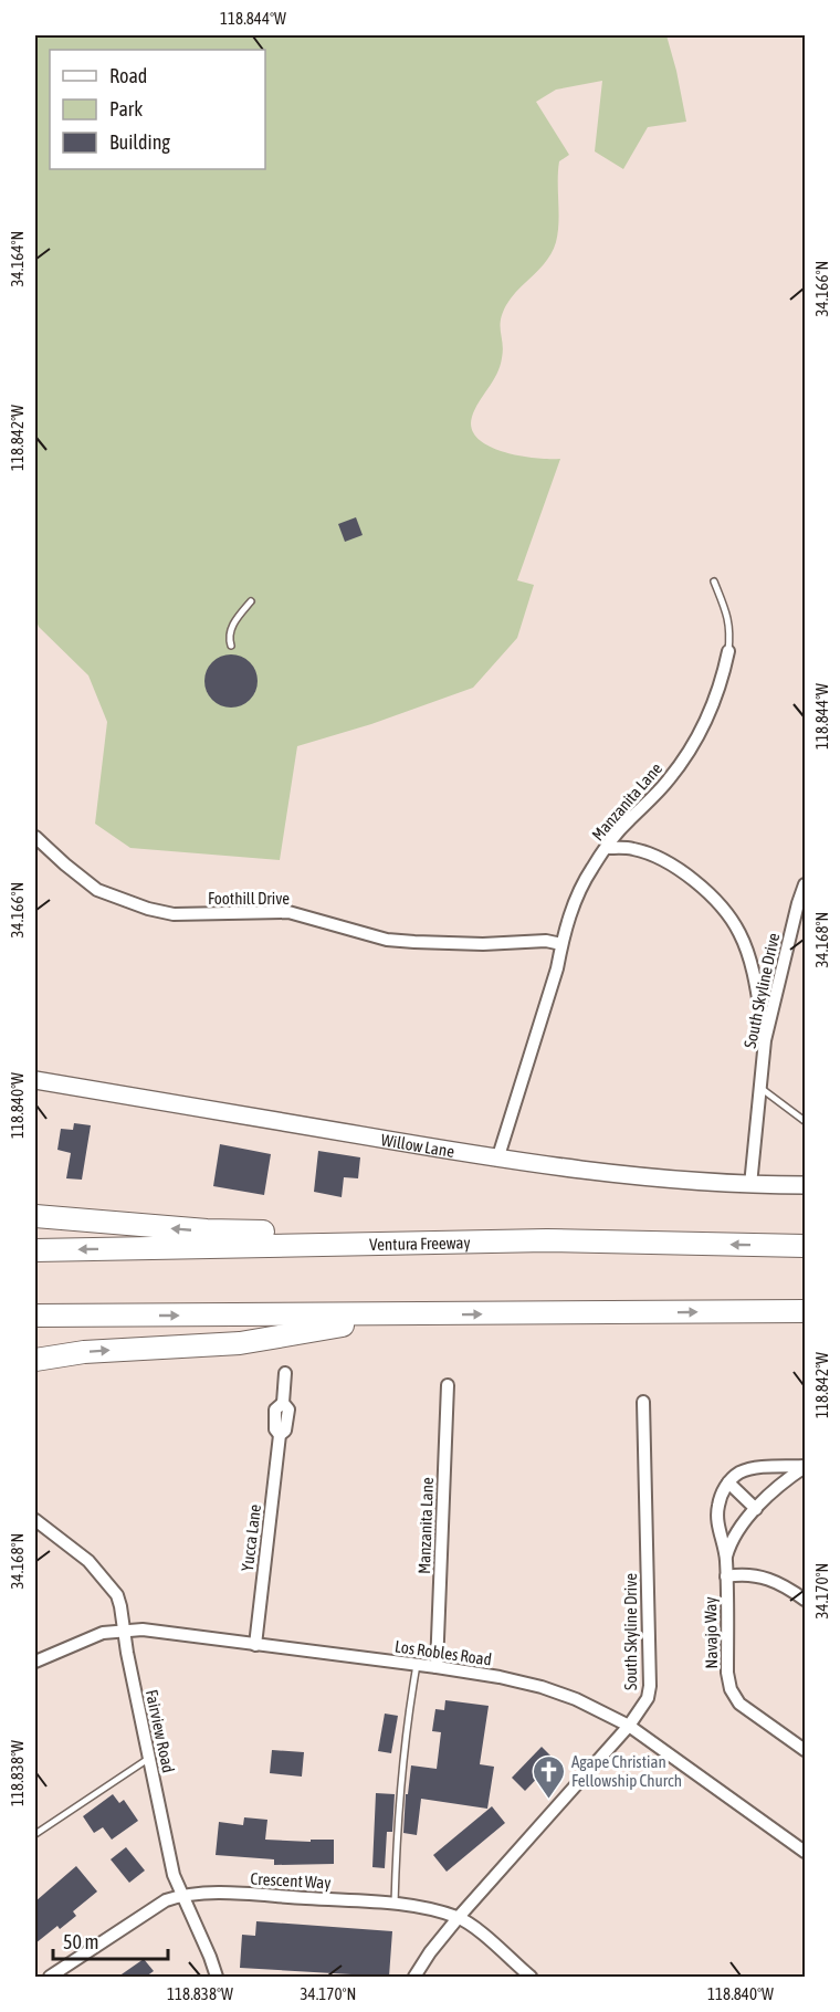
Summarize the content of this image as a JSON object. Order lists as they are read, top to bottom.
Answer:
{
  "streets": {
    "highway": ["Ventura Freeway"],
    "street": [
      "Manzanita Lane",
      "Foothill Drive",
      "South Skyline Drive",
      "Willow Lane",
      "Yucca Lane",
      "Navajo Way",
      "Los Robles Road",
      "Fairview Road",
      "Crescent Way"
    ]
  },
  "crossings": [
    ["Manzanita Lane", "Foothill Drive"],
    ["Manzanita Lane", "Willow Lane"],
    ["Manzanita Lane", "Los Robles Road"],
    ["South Skyline Drive", "Willow Lane"],
    ["South Skyline Drive", "Los Robles Road"],
    ["South Skyline Drive", "Crescent Way"],
    ["Yucca Lane", "Los Robles Road"],
    ["Los Robles Road", "Fairview Road"],
    ["Fairview Road", "Crescent Way"]
  ],
  "places": {
    "church": ["Agape Christian Fellowship Church"]
  },
  "legend": ["Road", "Park", "Building"],
  "scale_bar": "50 m",
  "coordinates": [
    "118.844°W",
    "34.164°N",
    "34.166°N",
    "118.842°W",
    "34.168°N",
    "118.840°W",
    "34.170°N",
    "118.838°W"
  ]
}
